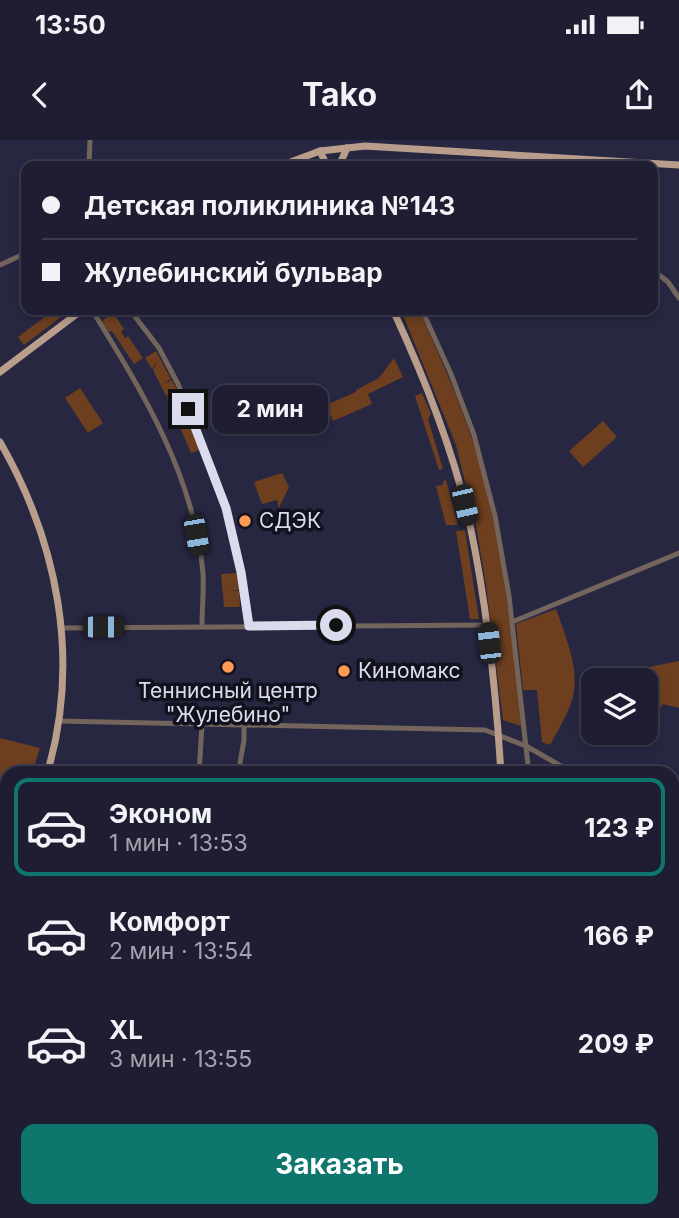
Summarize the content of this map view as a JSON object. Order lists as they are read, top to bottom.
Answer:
{
  "places": ["СДЭК", "Теннисный центр \"Жулебино\"", "Киномакс"],
  "page": {
    "status": "13:50",
    "header": "Tako",
    "banner": ["Детская поликлиника №143", "Жулебинский бульвар"],
    "bubble": "2 мин",
    "list": [
      {
        "name": "Эконом",
        "note": "1 мин · 13:53",
        "value": "123 ₽"
      },
      {
        "name": "Комфорт",
        "note": "2 мин · 13:54",
        "value": "166 ₽"
      },
      {
        "name": "XL",
        "note": "3 мин · 13:55",
        "value": "209 ₽"
      }
    ],
    "buttons": "Заказать"
  }
}
